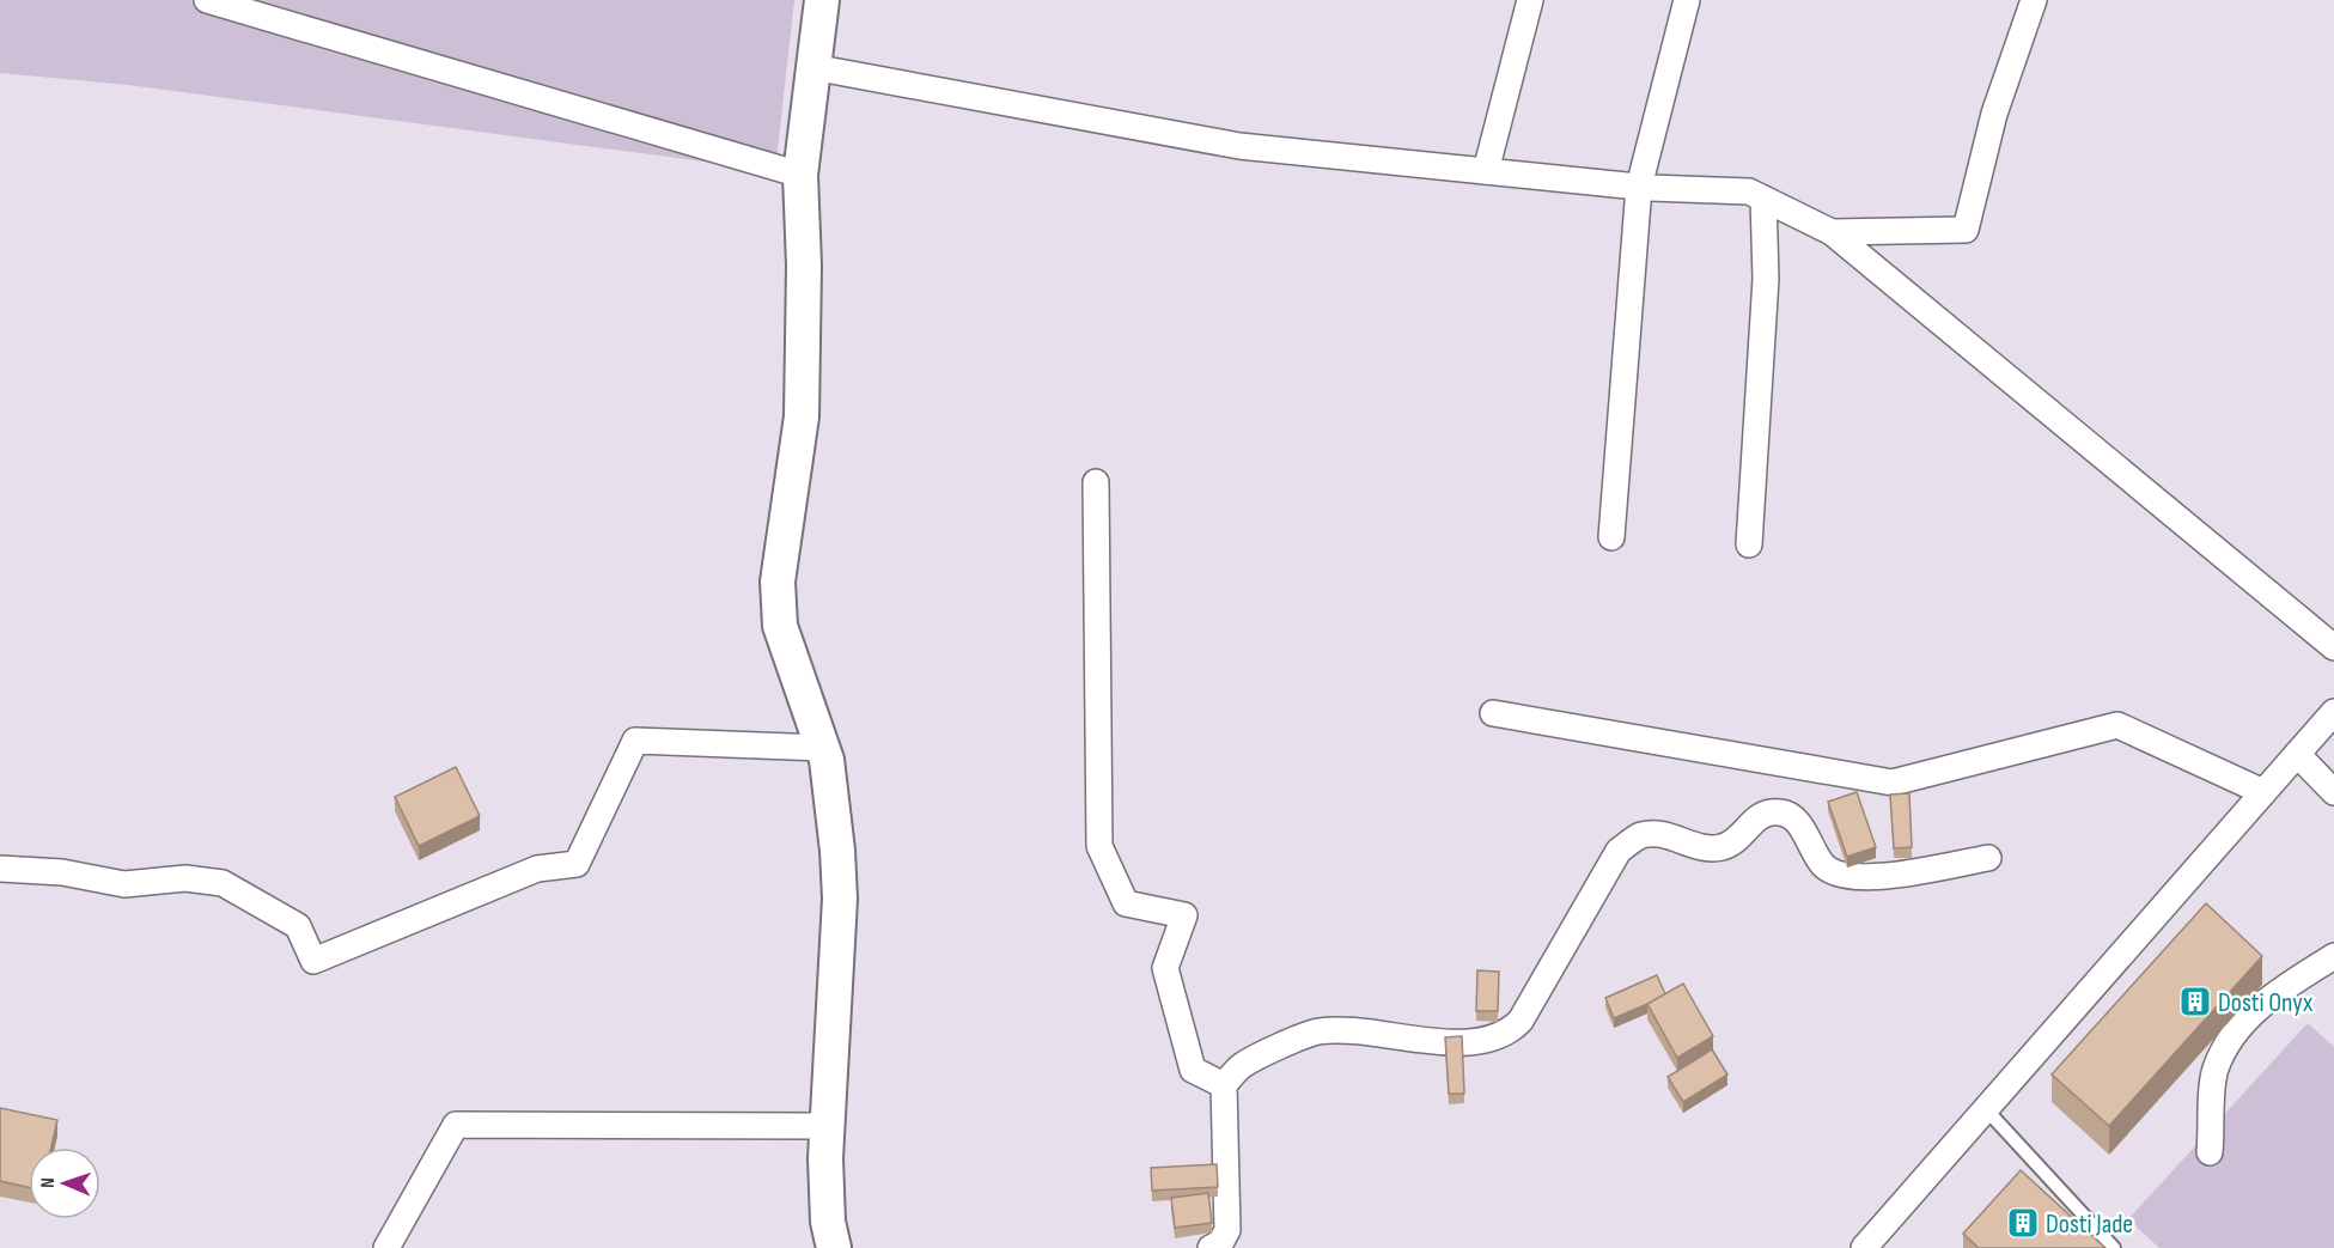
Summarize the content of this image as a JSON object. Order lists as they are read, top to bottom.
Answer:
{
  "places": {
    "building": ["Dosti Onyx", "Dosti Jade"]
  },
  "north": "left"
}
